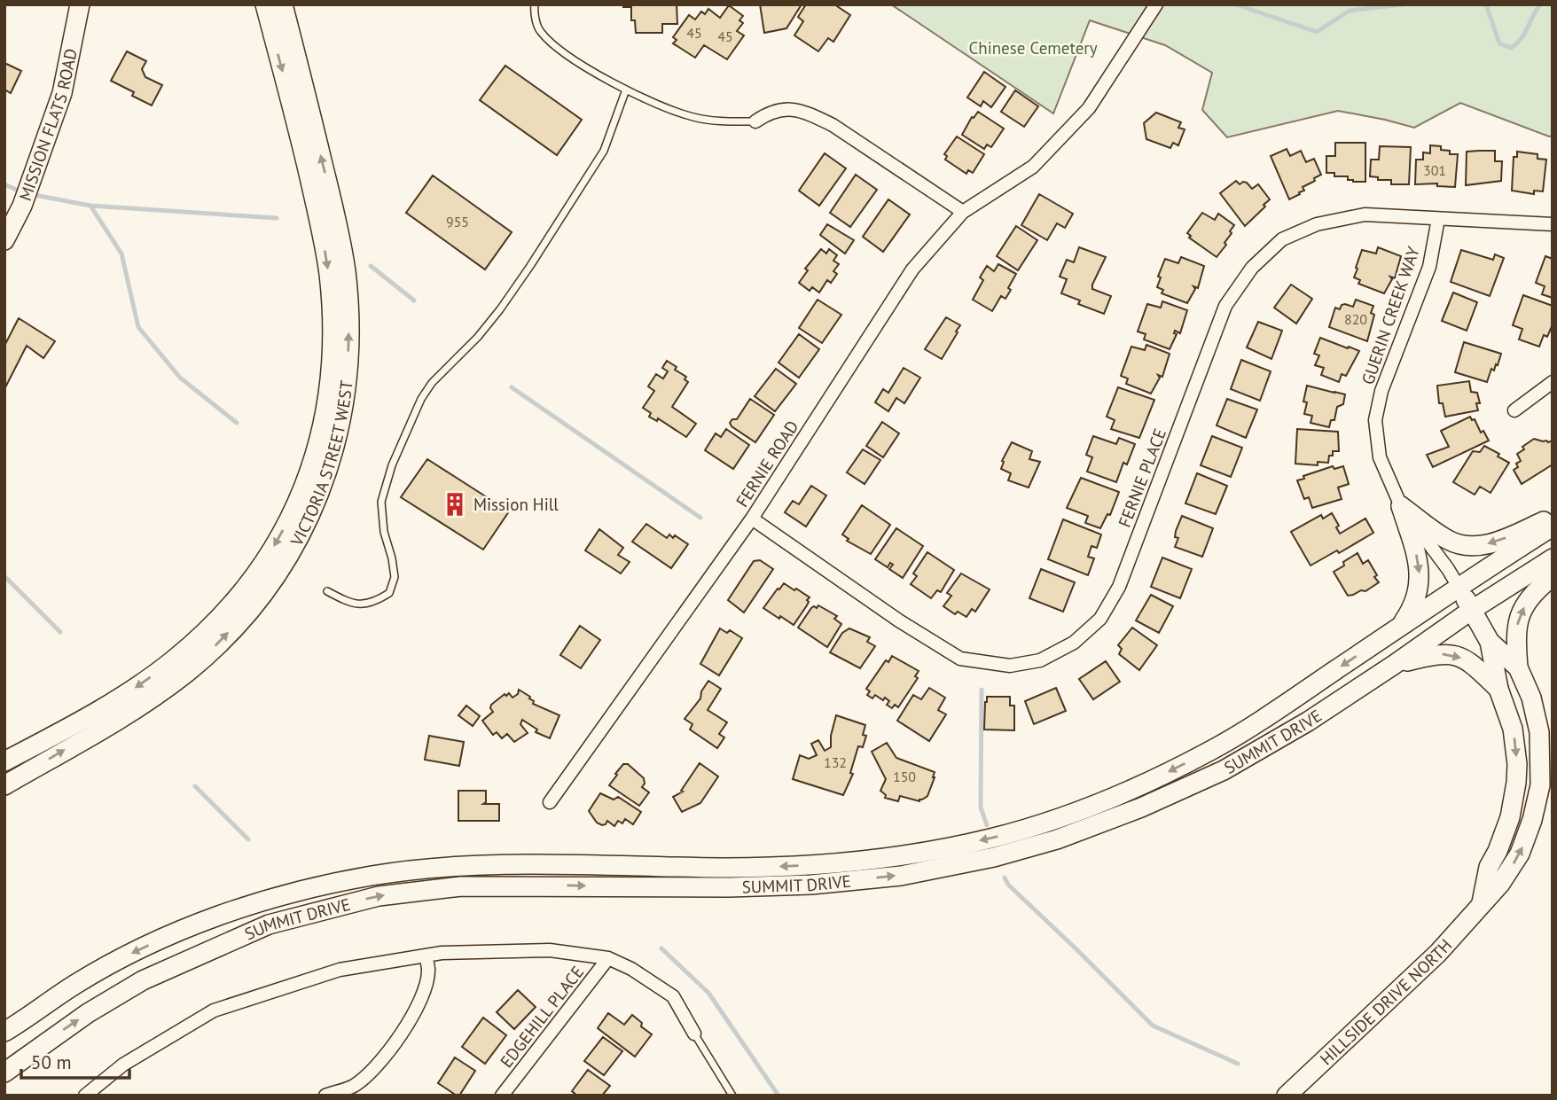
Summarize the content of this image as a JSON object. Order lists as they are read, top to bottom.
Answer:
{
  "streets": {
    "main road": [
      "MISSION FLATS ROAD",
      "VICTORIA STREET WEST",
      "SUMMIT DRIVE",
      "HILLSIDE DRIVE NORTH"
    ],
    "street": [
      "GUERIN CREEK WAY",
      "FERNIE ROAD",
      "FERNIE PLACE",
      "EDGEHILL PLACE"
    ]
  },
  "crossings": [
    ["GUERIN CREEK WAY", "FERNIE PLACE"],
    ["GUERIN CREEK WAY", "SUMMIT DRIVE"],
    ["GUERIN CREEK WAY", "HILLSIDE DRIVE NORTH"],
    ["FERNIE ROAD", "FERNIE PLACE"],
    ["SUMMIT DRIVE", "HILLSIDE DRIVE NORTH"]
  ],
  "parks": ["Chinese Cemetery"],
  "places": {
    "building": ["Mission Hill"]
  },
  "house_numbers": [
    "45",
    "45",
    "301",
    "955",
    "820",
    "132",
    "150"
  ],
  "scale_bar": "50 m"
}
